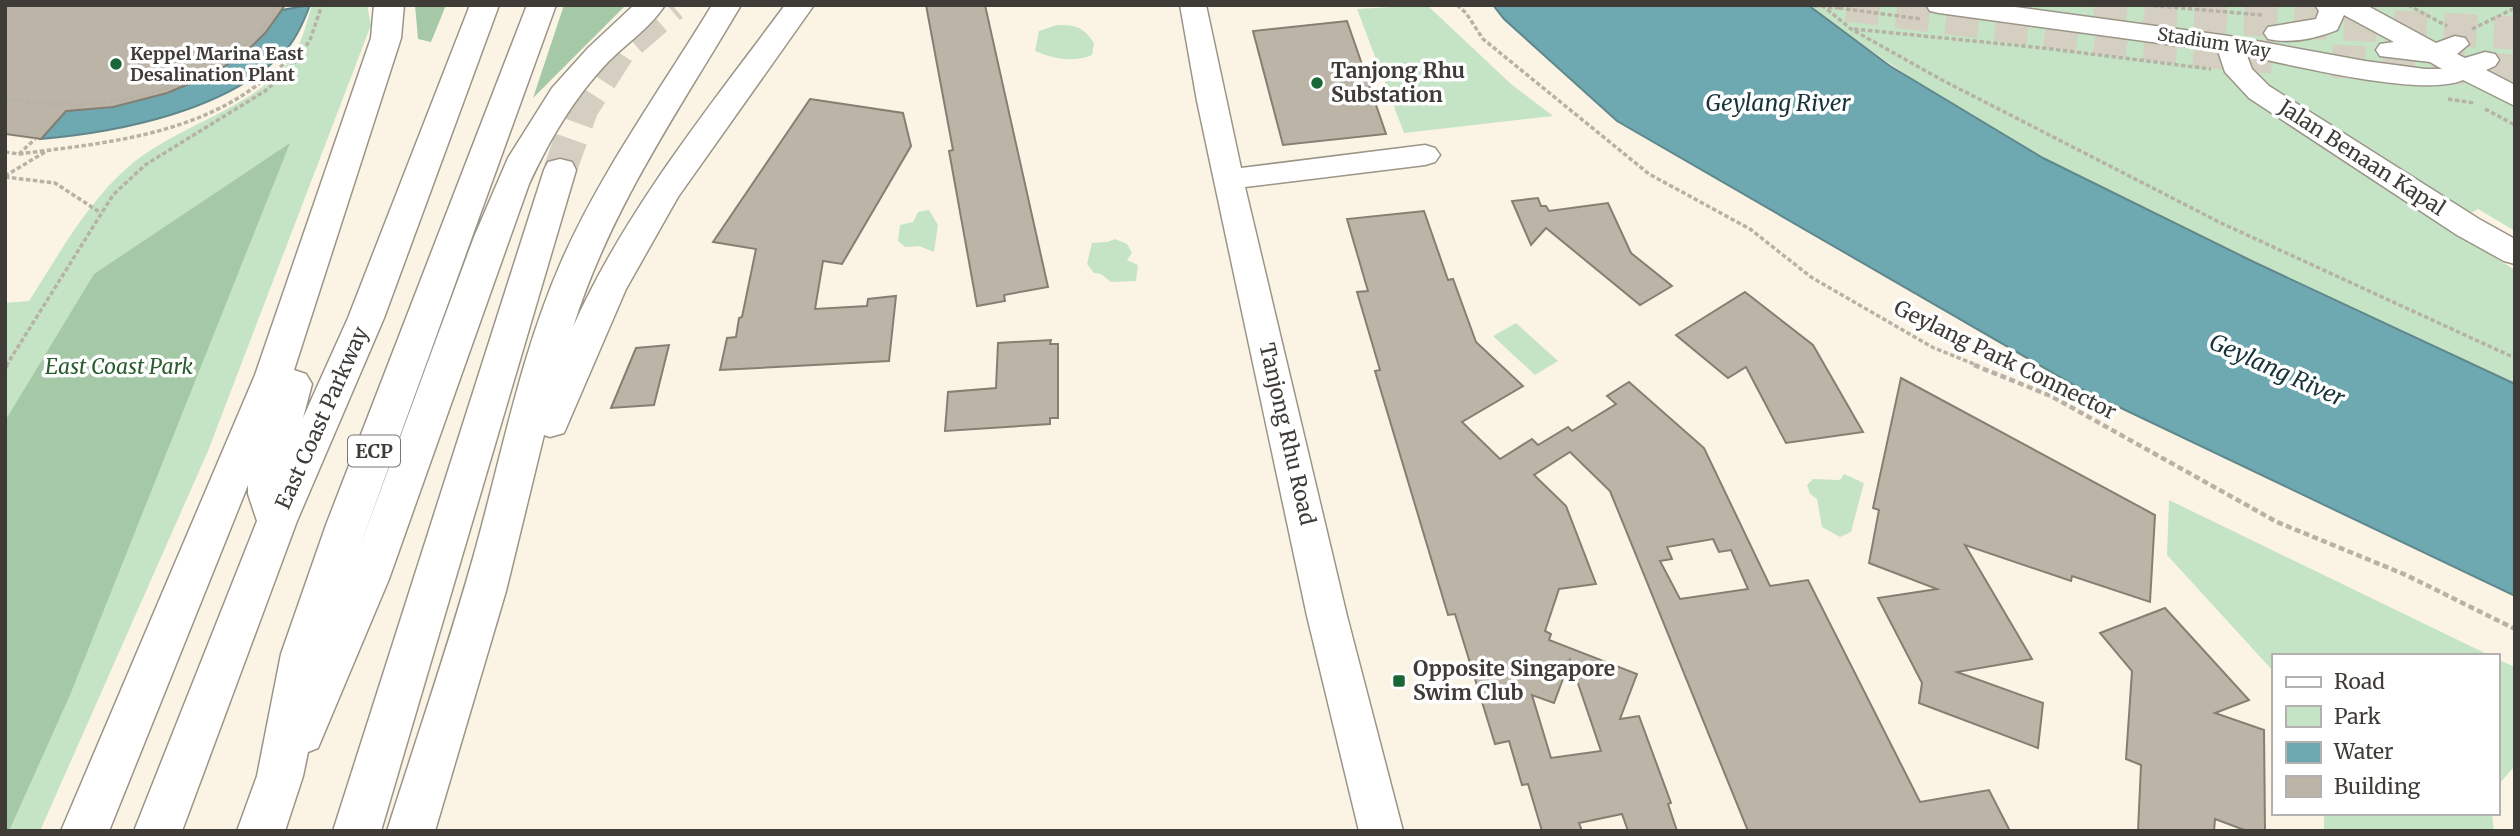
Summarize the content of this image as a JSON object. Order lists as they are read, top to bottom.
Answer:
{
  "streets": {
    "highway": ["East Coast Parkway", "ECP"],
    "street": ["Stadium Way", "Jalan Benaan Kapal", "Tanjong Rhu Road"],
    "path": ["Geylang Park Connector"]
  },
  "crossings": [
    ["Stadium Way", "Jalan Benaan Kapal"]
  ],
  "water": ["Geylang River"],
  "parks": ["East Coast Park"],
  "places": {
    "other": ["Keppel Marina East Desalination Plant", "Tanjong Rhu Substation"],
    "transit": ["Opposite Singapore Swim Club"]
  },
  "legend": [
    "Road",
    "Park",
    "Water",
    "Building"
  ]
}
